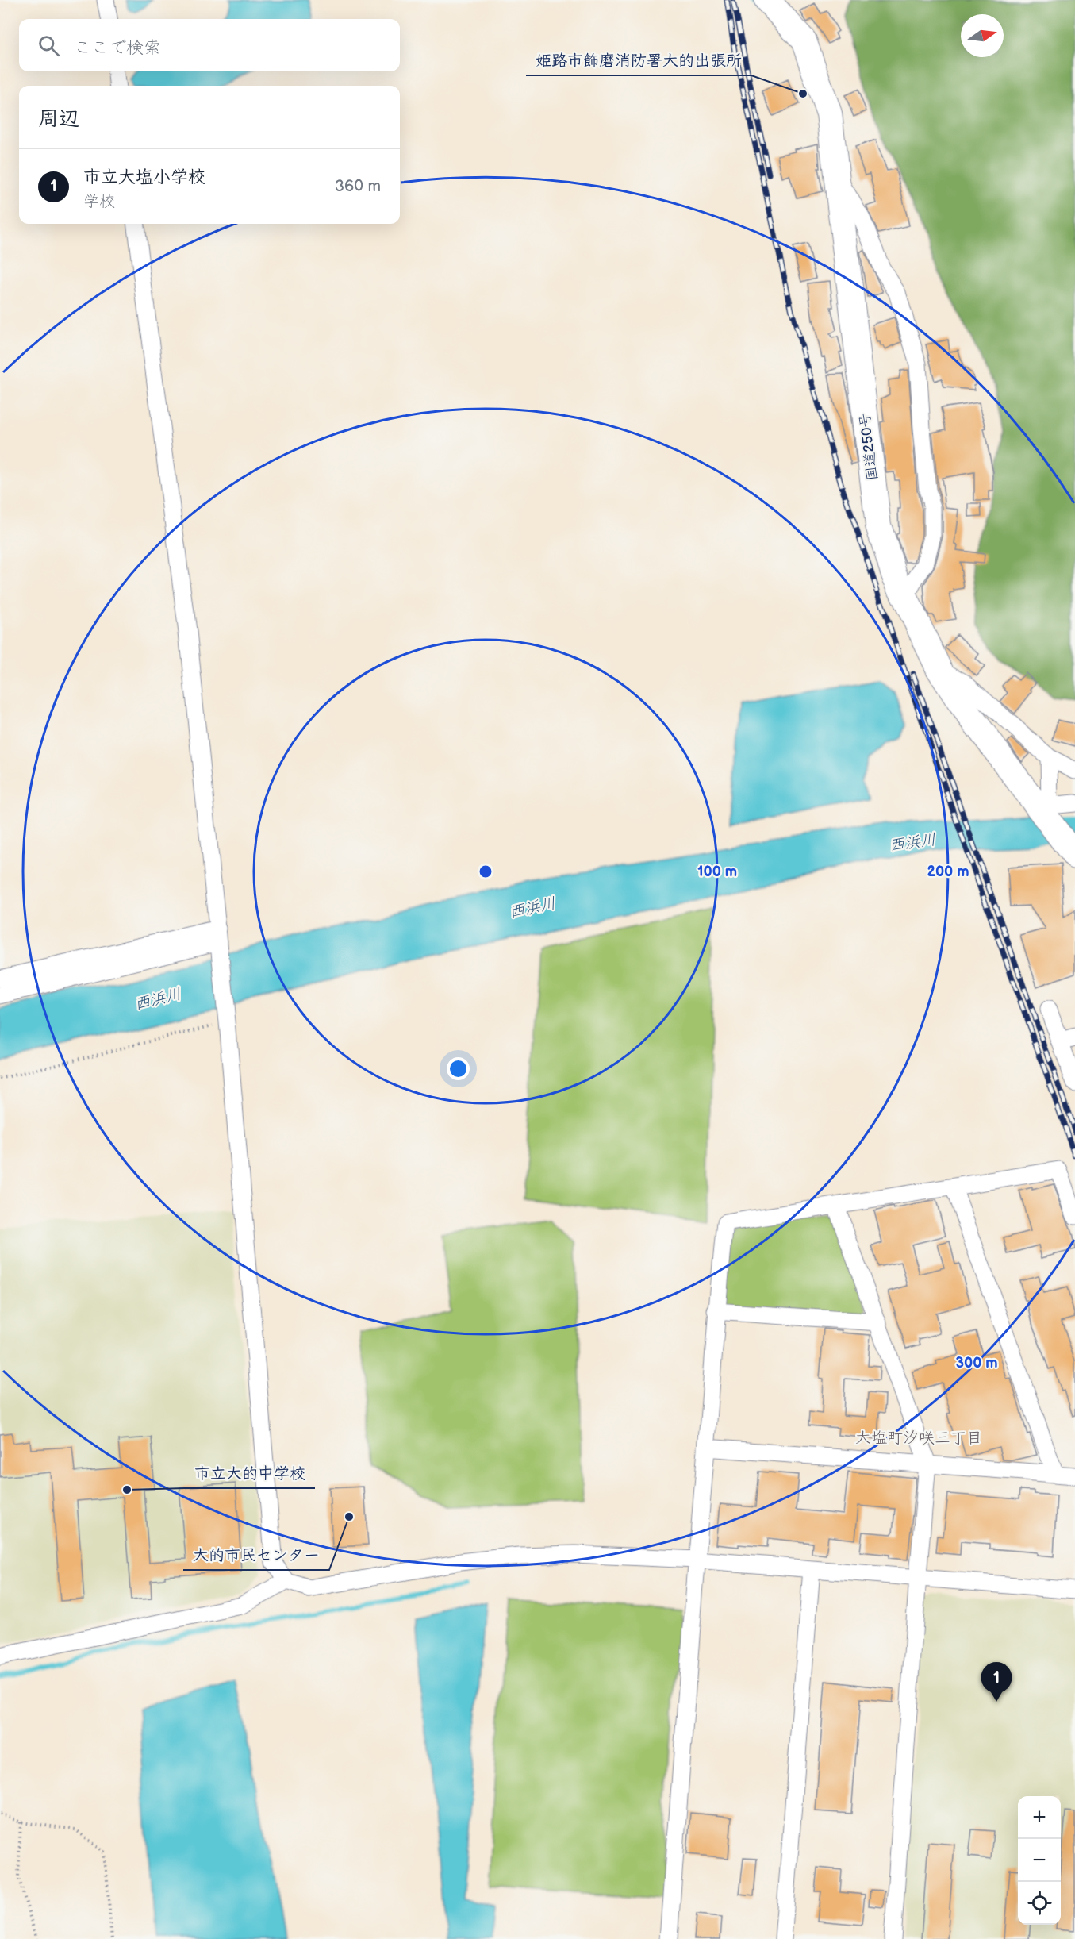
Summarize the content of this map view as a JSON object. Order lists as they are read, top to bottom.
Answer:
{
  "streets": {
    "highway": ["国道250号"]
  },
  "districts": ["大塩町汐咲三丁目"],
  "water": ["西浜川"],
  "places": ["姫路市飾磨消防署大的出張所", "市立大的中学校", "大的市民センター"],
  "north": "right",
  "page": {
    "search": "ここで検索",
    "heading": "周辺",
    "list": [
      {
        "mark": "1",
        "name": "市立大塩小学校",
        "note": "学校",
        "value": "360 m"
      }
    ],
    "pins": "1",
    "map_buttons": ["+", "−"]
  },
  "rings": ["100 m", "200 m", "300 m"]
}
